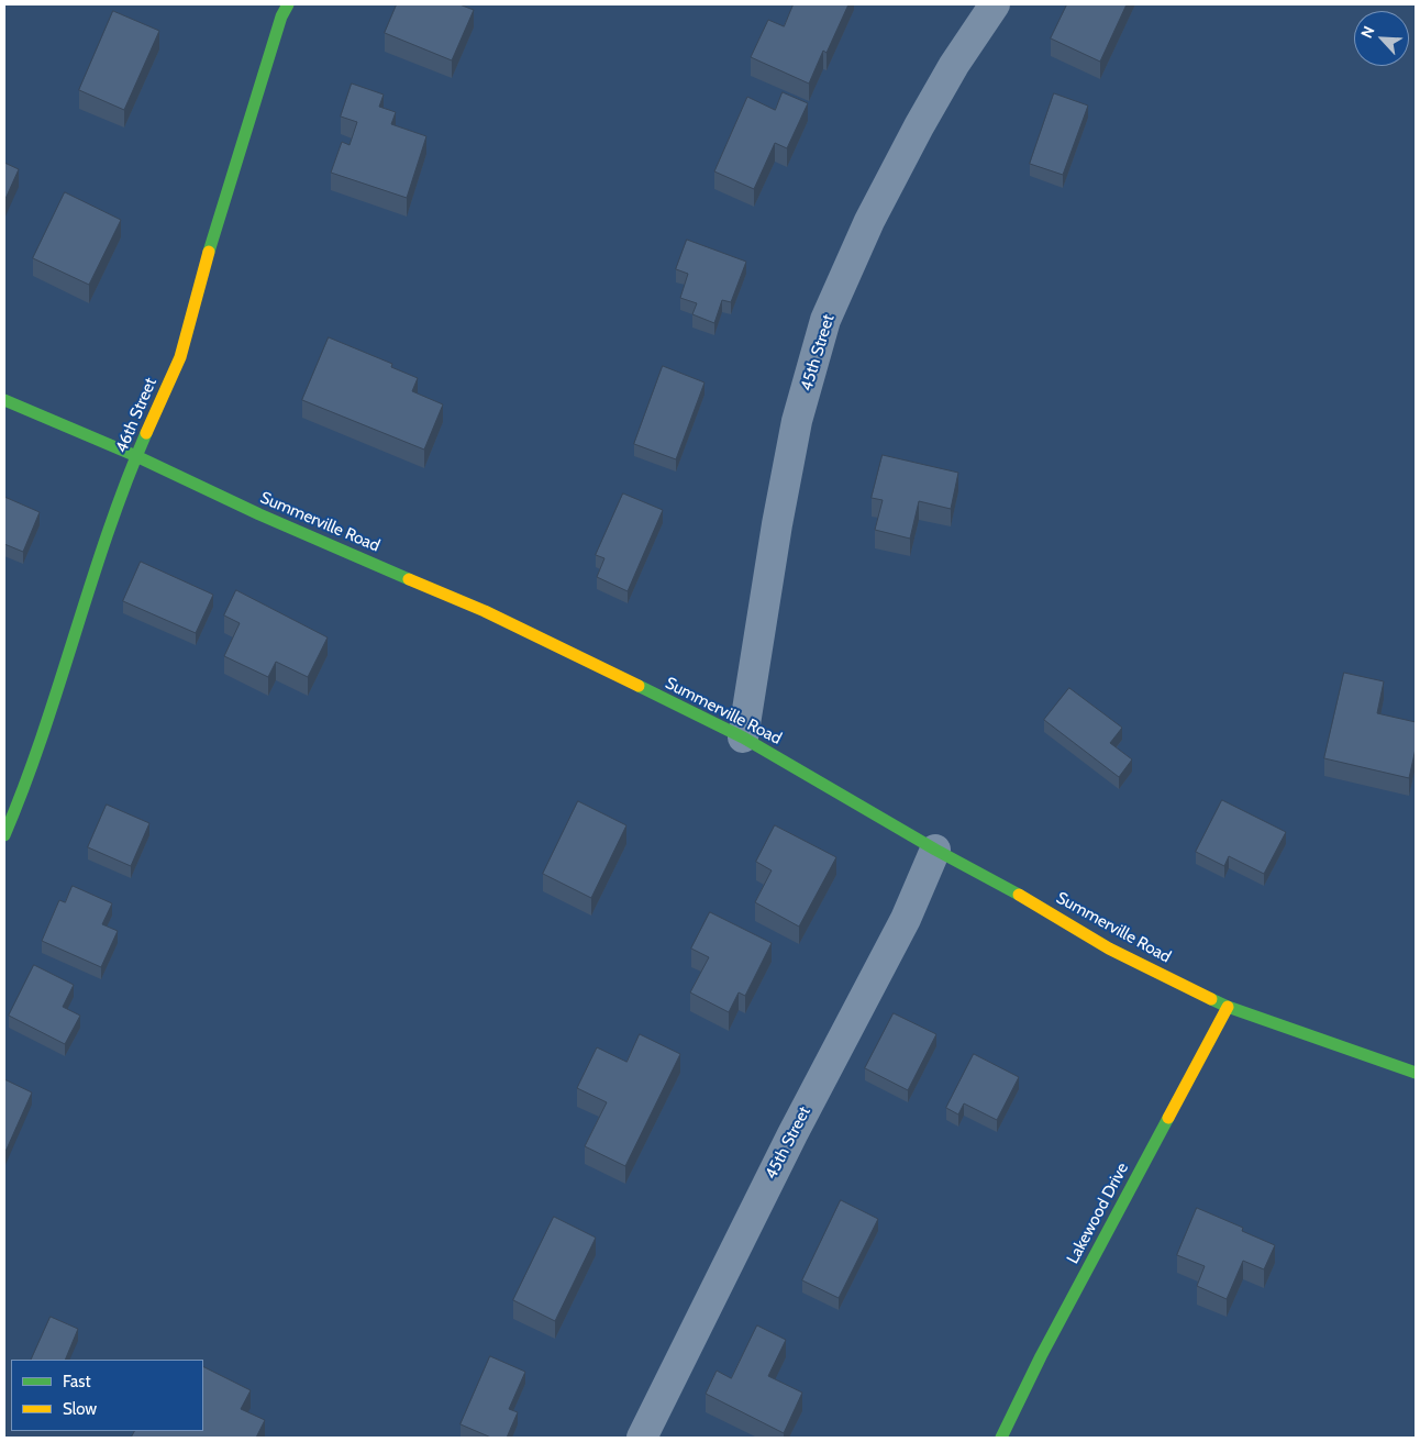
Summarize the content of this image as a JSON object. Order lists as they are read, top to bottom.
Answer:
{
  "streets": {
    "main road": ["46th Street", "Summerville Road", "Lakewood Drive"],
    "street": ["45th Street"]
  },
  "crossings": [
    ["45th Street", "Summerville Road"],
    ["46th Street", "Summerville Road"],
    ["Summerville Road", "Lakewood Drive"]
  ],
  "legend": ["Fast", "Slow"],
  "north": "top left"
}
